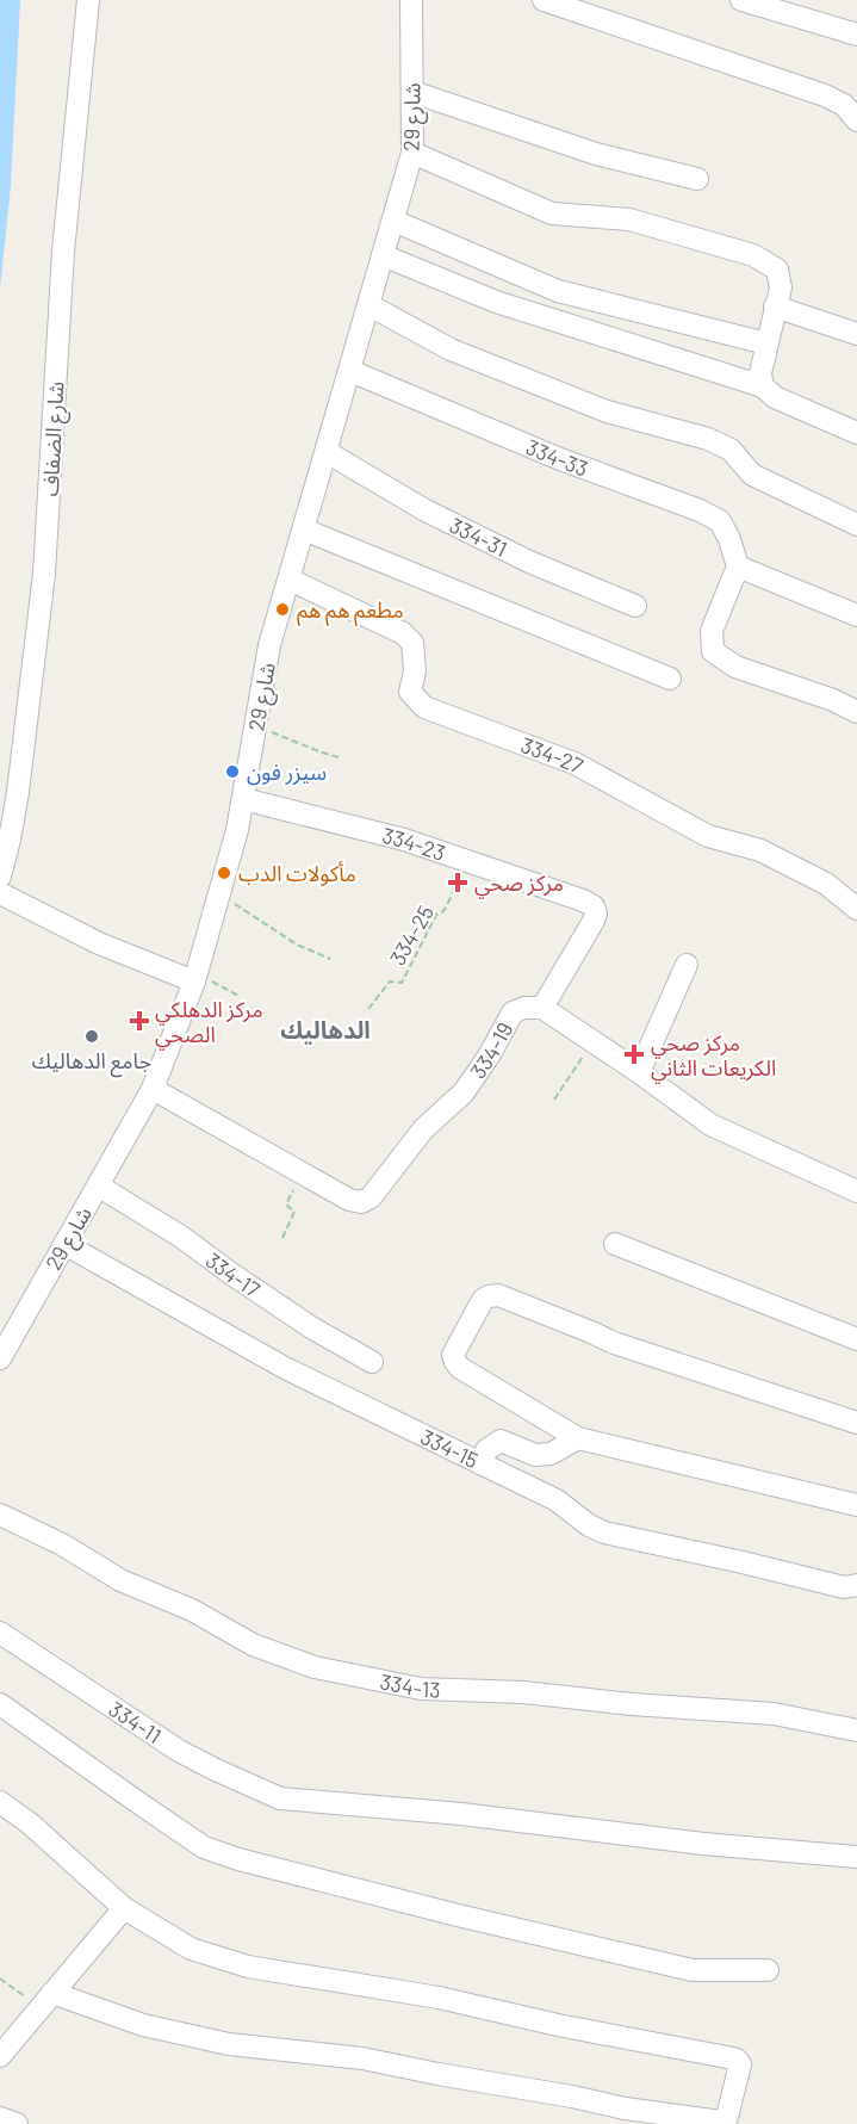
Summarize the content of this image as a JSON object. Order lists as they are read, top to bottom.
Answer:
{
  "streets": {
    "street": [
      "شارع 29",
      "شارع الضفاف",
      "334-33",
      "334-31",
      "334-27",
      "334-23",
      "334-19",
      "334-17",
      "334-15",
      "334-13",
      "334-11"
    ],
    "path": ["334-25"]
  },
  "crossings": [
    ["شارع 29", "334-33"],
    ["شارع 29", "334-31"],
    ["شارع 29", "334-27"],
    ["شارع 29", "334-23"],
    ["شارع 29", "334-19"],
    ["شارع 29", "334-17"],
    ["شارع 29", "334-15"],
    ["334-23", "334-25"],
    ["334-23", "334-19"]
  ],
  "districts": ["الدهاليك"],
  "places": {
    "other": [
      "مطعم هم هم",
      "سيزر فون",
      "مأكولات الدب",
      "جامع الدهاليك"
    ],
    "health": ["مركز صحي", "مركز الدهلكي الصحي", "مركز صحي الكريعات الثاني"]
  }
}
